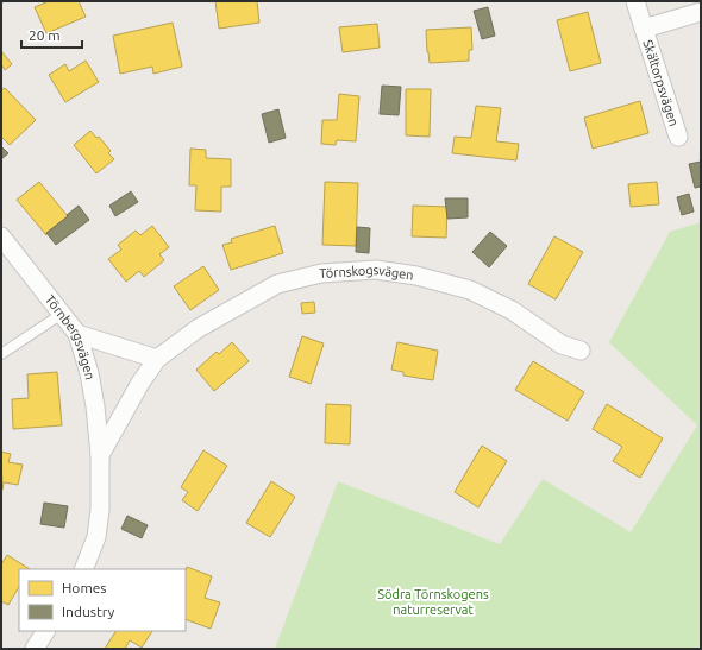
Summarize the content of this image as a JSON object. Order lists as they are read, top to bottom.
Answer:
{
  "streets": {
    "street": ["Skältorpsvägen", "Törnskogsvägen", "Törnbergsvägen"]
  },
  "crossings": [
    ["Törnskogsvägen", "Törnbergsvägen"]
  ],
  "parks": ["Södra Törnskogens naturreservat"],
  "legend": ["Homes", "Industry"],
  "scale_bar": "20 m"
}
